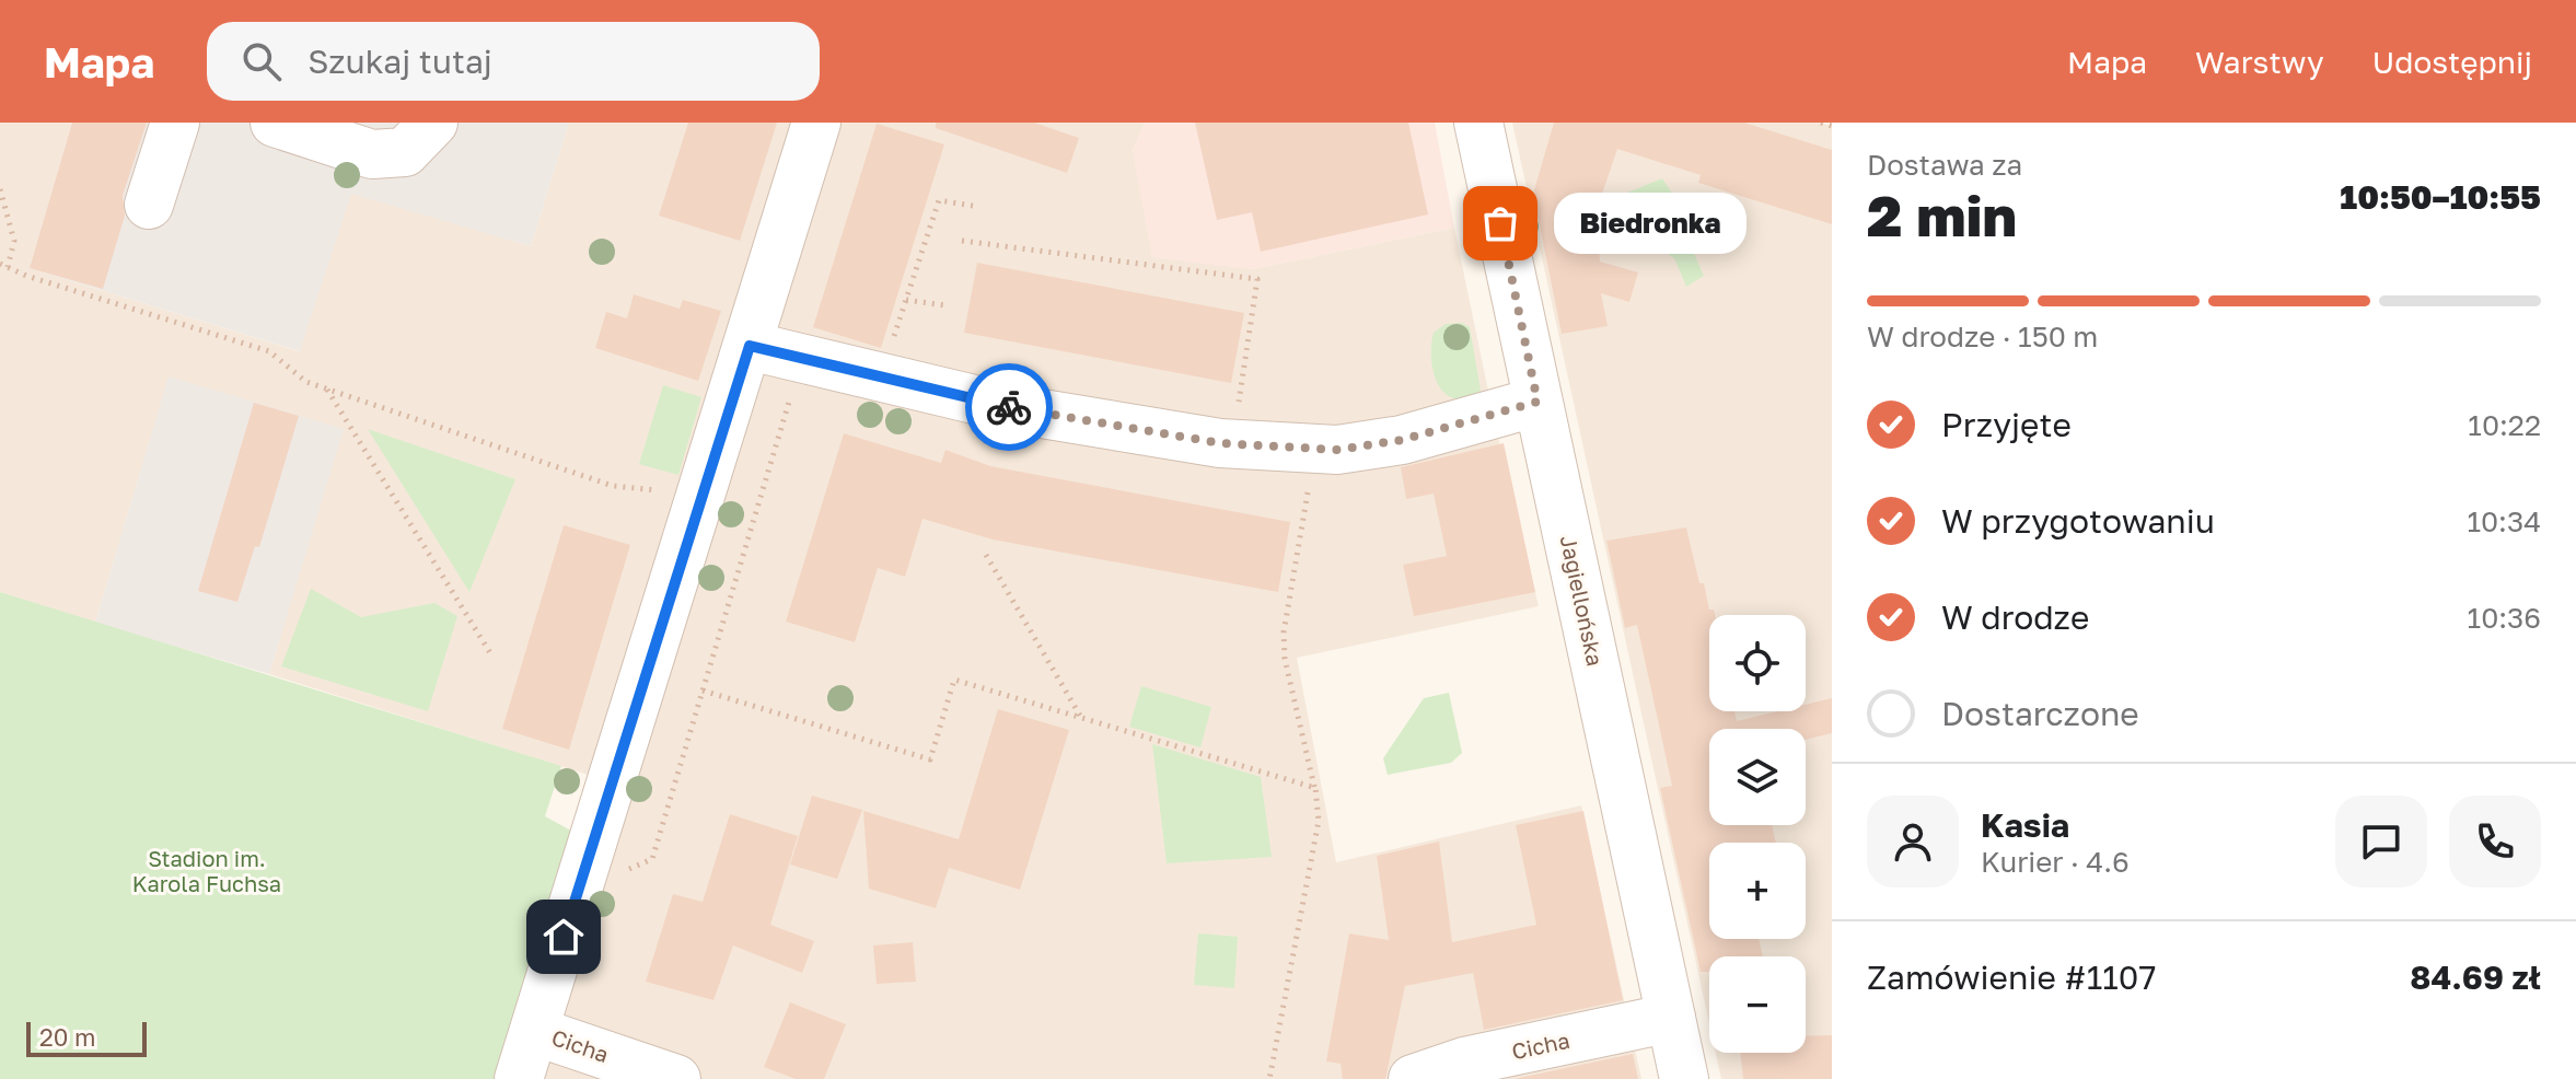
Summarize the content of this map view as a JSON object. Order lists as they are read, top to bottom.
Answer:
{
  "streets": {
    "street": ["Jagiellońska", "Cicha"]
  },
  "crossings": [
    ["Jagiellońska", "Cicha"]
  ],
  "parks": ["Stadion im. Karola Fuchsa"],
  "places": ["Biedronka"],
  "scale_bar": "20 m",
  "page": {
    "header": "Mapa",
    "search": "Szukaj tutaj",
    "nav": ["Mapa", "Warstwy", "Udostępnij"],
    "heading": ["2 min", "Dostawa za", "10:50–10:55"],
    "panel": [
      "Kasia",
      "Kurier · 4.6",
      "Zamówienie #1107",
      "84.69 zł"
    ],
    "bubble": "Biedronka",
    "bar": "W drodze · 150 m",
    "list": [
      ["Przyjęte", "10:22"],
      ["W przygotowaniu", "10:34"],
      ["W drodze", "10:36"],
      "Dostarczone"
    ],
    "map_buttons": ["+", "−"],
    "scale": "20 m"
  }
}
